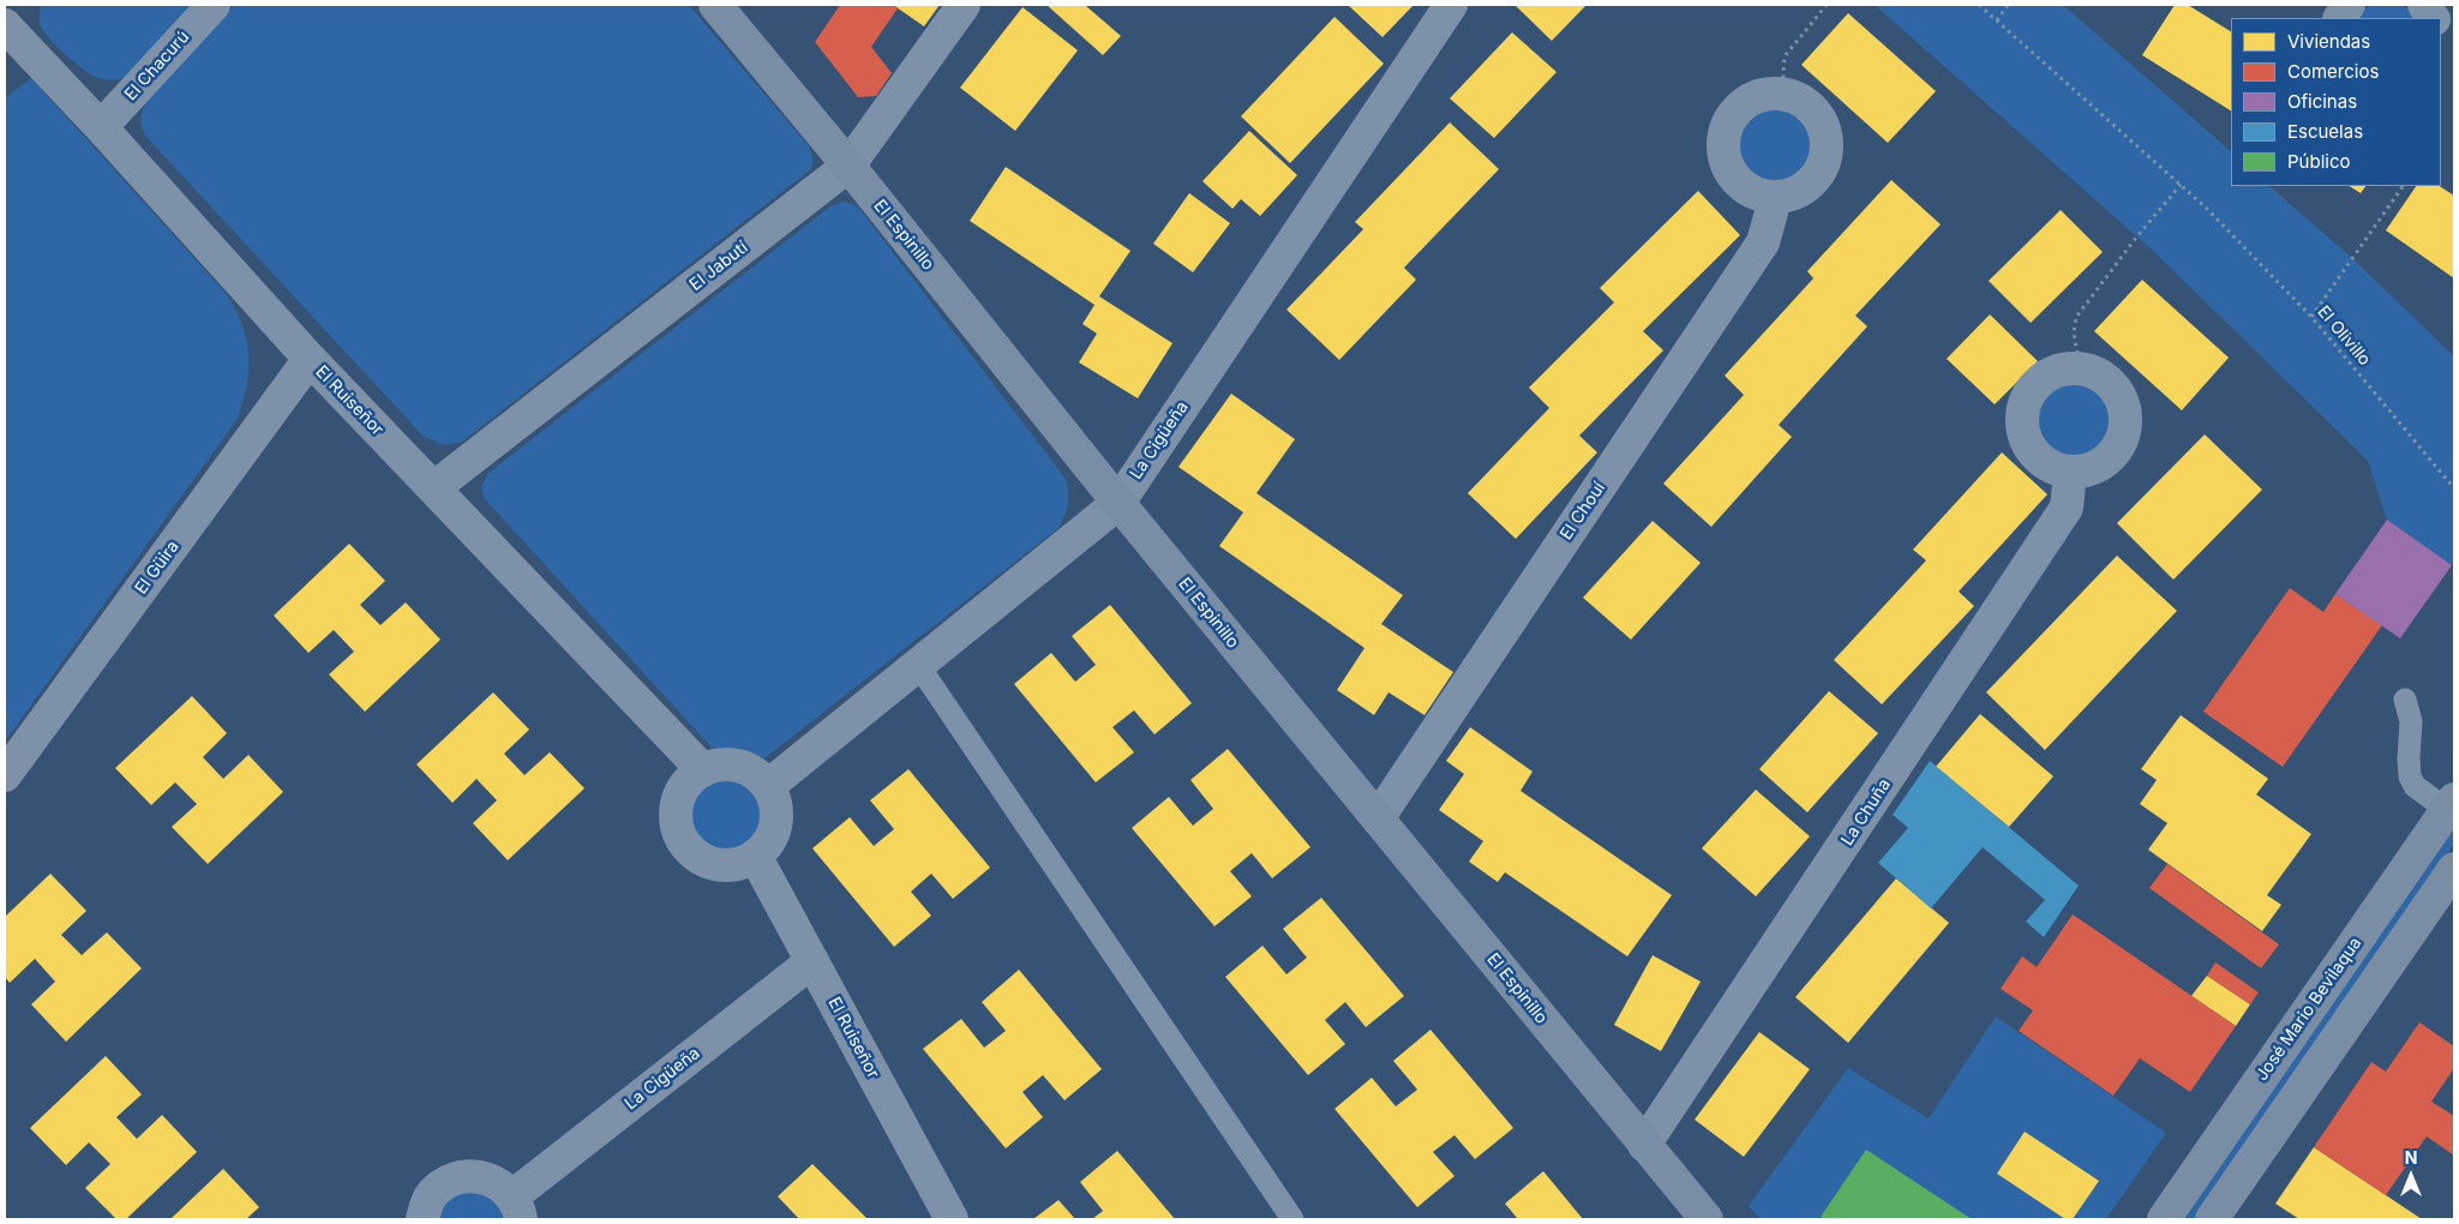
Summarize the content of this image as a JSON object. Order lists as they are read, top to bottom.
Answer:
{
  "streets": {
    "street": [
      "El Chacurú",
      "El Espinillo",
      "El Jabutí",
      "El Ruiseñor",
      "La Cigüeña",
      "El Chouí",
      "El Güira",
      "La Chuña",
      "José Mario Bevilaqua"
    ],
    "path": ["El Olivillo"]
  },
  "crossings": [
    ["El Chacurú", "El Ruiseñor"],
    ["El Espinillo", "El Jabutí"],
    ["El Espinillo", "La Cigüeña"],
    ["El Espinillo", "El Chouí"],
    ["El Espinillo", "La Chuña"],
    ["El Jabutí", "El Ruiseñor"],
    ["El Ruiseñor", "La Cigüeña"],
    ["El Ruiseñor", "El Güira"]
  ],
  "legend": [
    "Viviendas",
    "Comercios",
    "Oficinas",
    "Escuelas",
    "Público"
  ],
  "north": "top"
}
